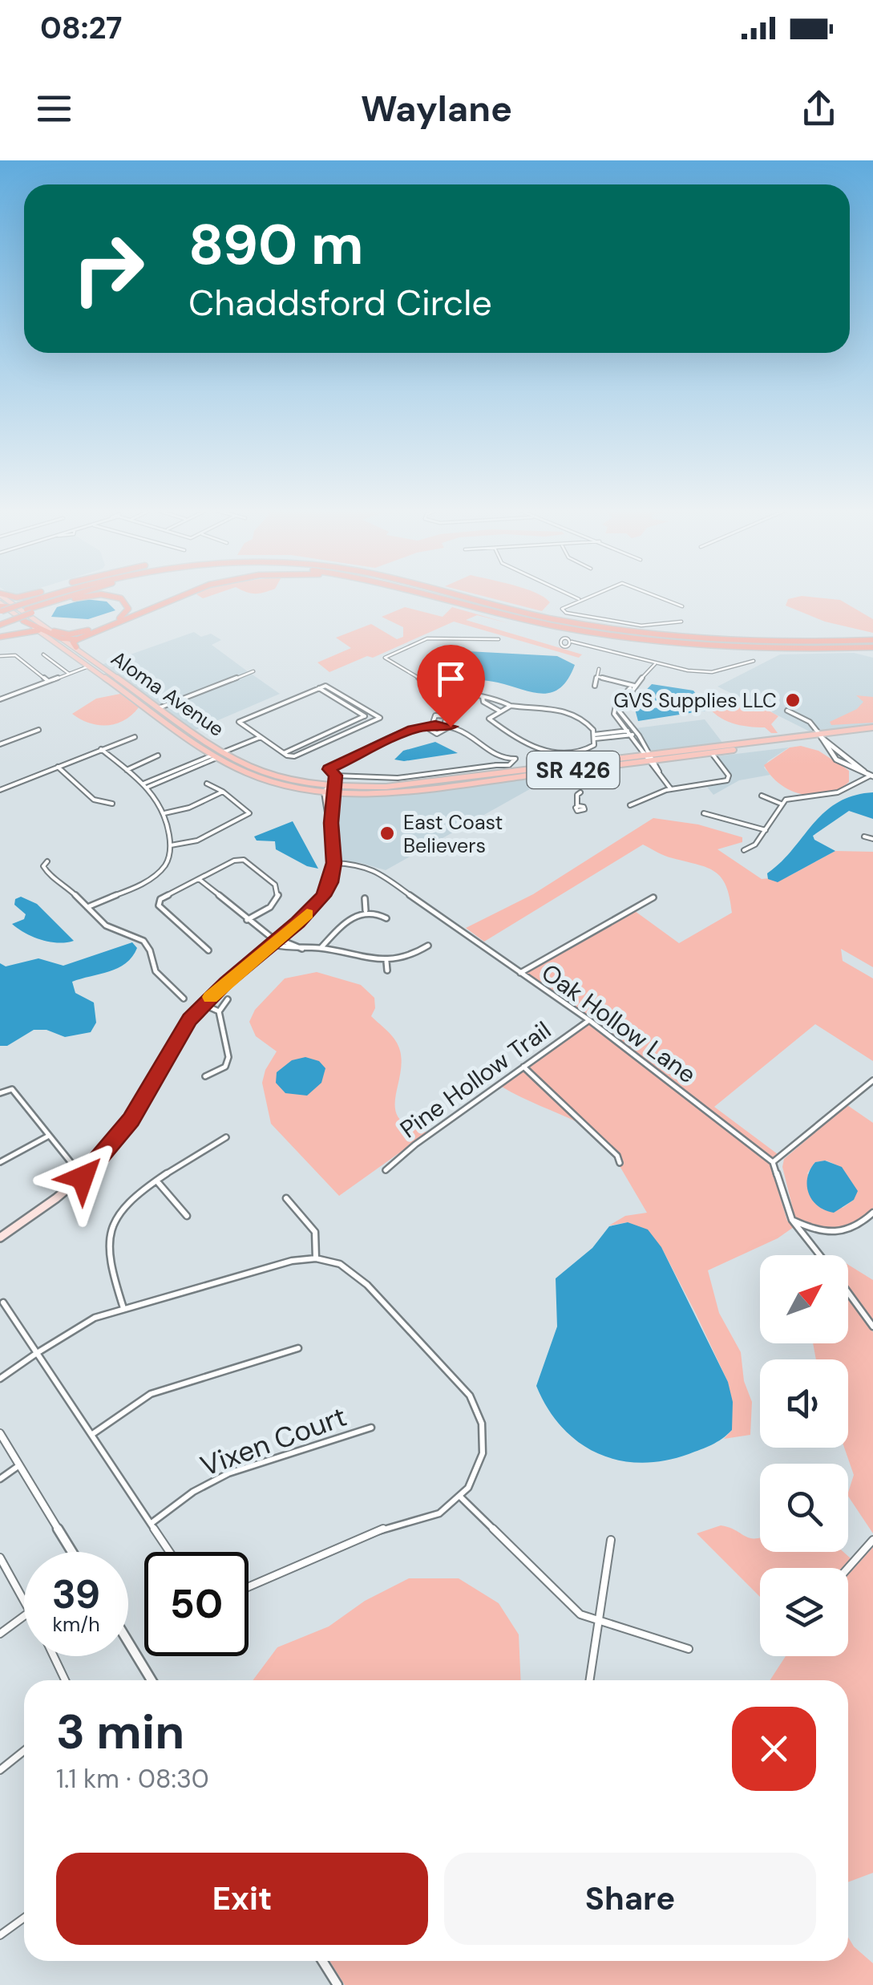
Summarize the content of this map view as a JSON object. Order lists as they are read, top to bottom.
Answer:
{
  "streets": {
    "main road": ["Aloma Avenue", "SR 426"],
    "street": ["Oak Hollow Lane", "Pine Hollow Trail", "Vixen Court"]
  },
  "crossings": [
    ["Aloma Avenue", "SR 426"],
    ["Oak Hollow Lane", "Pine Hollow Trail"]
  ],
  "places": ["GVS Supplies LLC", "East Coast Believers"],
  "north": "top right",
  "page": {
    "status": "08:27",
    "header": "Waylane",
    "turn": ["890 m", "Chaddsford Circle"],
    "speed": "39 km/h",
    "limit": "50",
    "heading": ["3 min", "1.1 km · 08:30"],
    "buttons": ["Exit", "Share"]
  }
}
